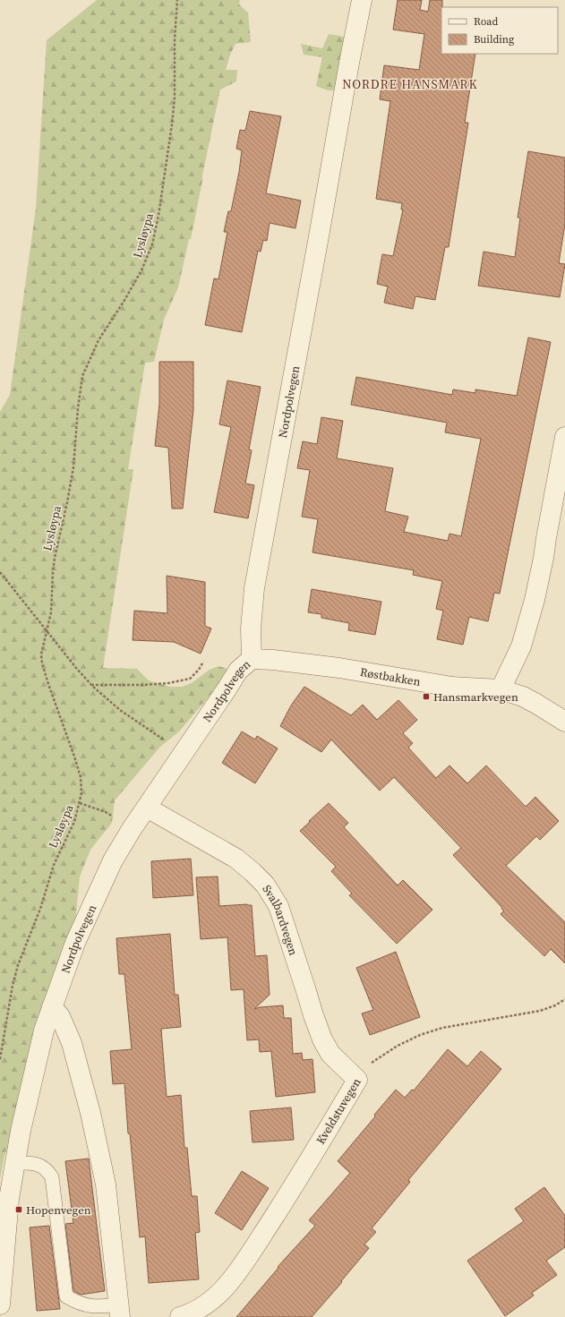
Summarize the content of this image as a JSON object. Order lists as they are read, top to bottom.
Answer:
{
  "streets": {
    "street": [
      "Nordpolvegen",
      "Røstbakken",
      "Svalbardvegen",
      "Kveldstuvegen"
    ],
    "path": ["Lysløypa"]
  },
  "crossings": [
    ["Nordpolvegen", "Røstbakken"],
    ["Nordpolvegen", "Svalbardvegen"],
    ["Svalbardvegen", "Kveldstuvegen"]
  ],
  "districts": ["NORDRE HANSMARK"],
  "places": {
    "transit": ["Hansmarkvegen", "Hopenvegen"]
  },
  "legend": ["Road", "Building"]
}
